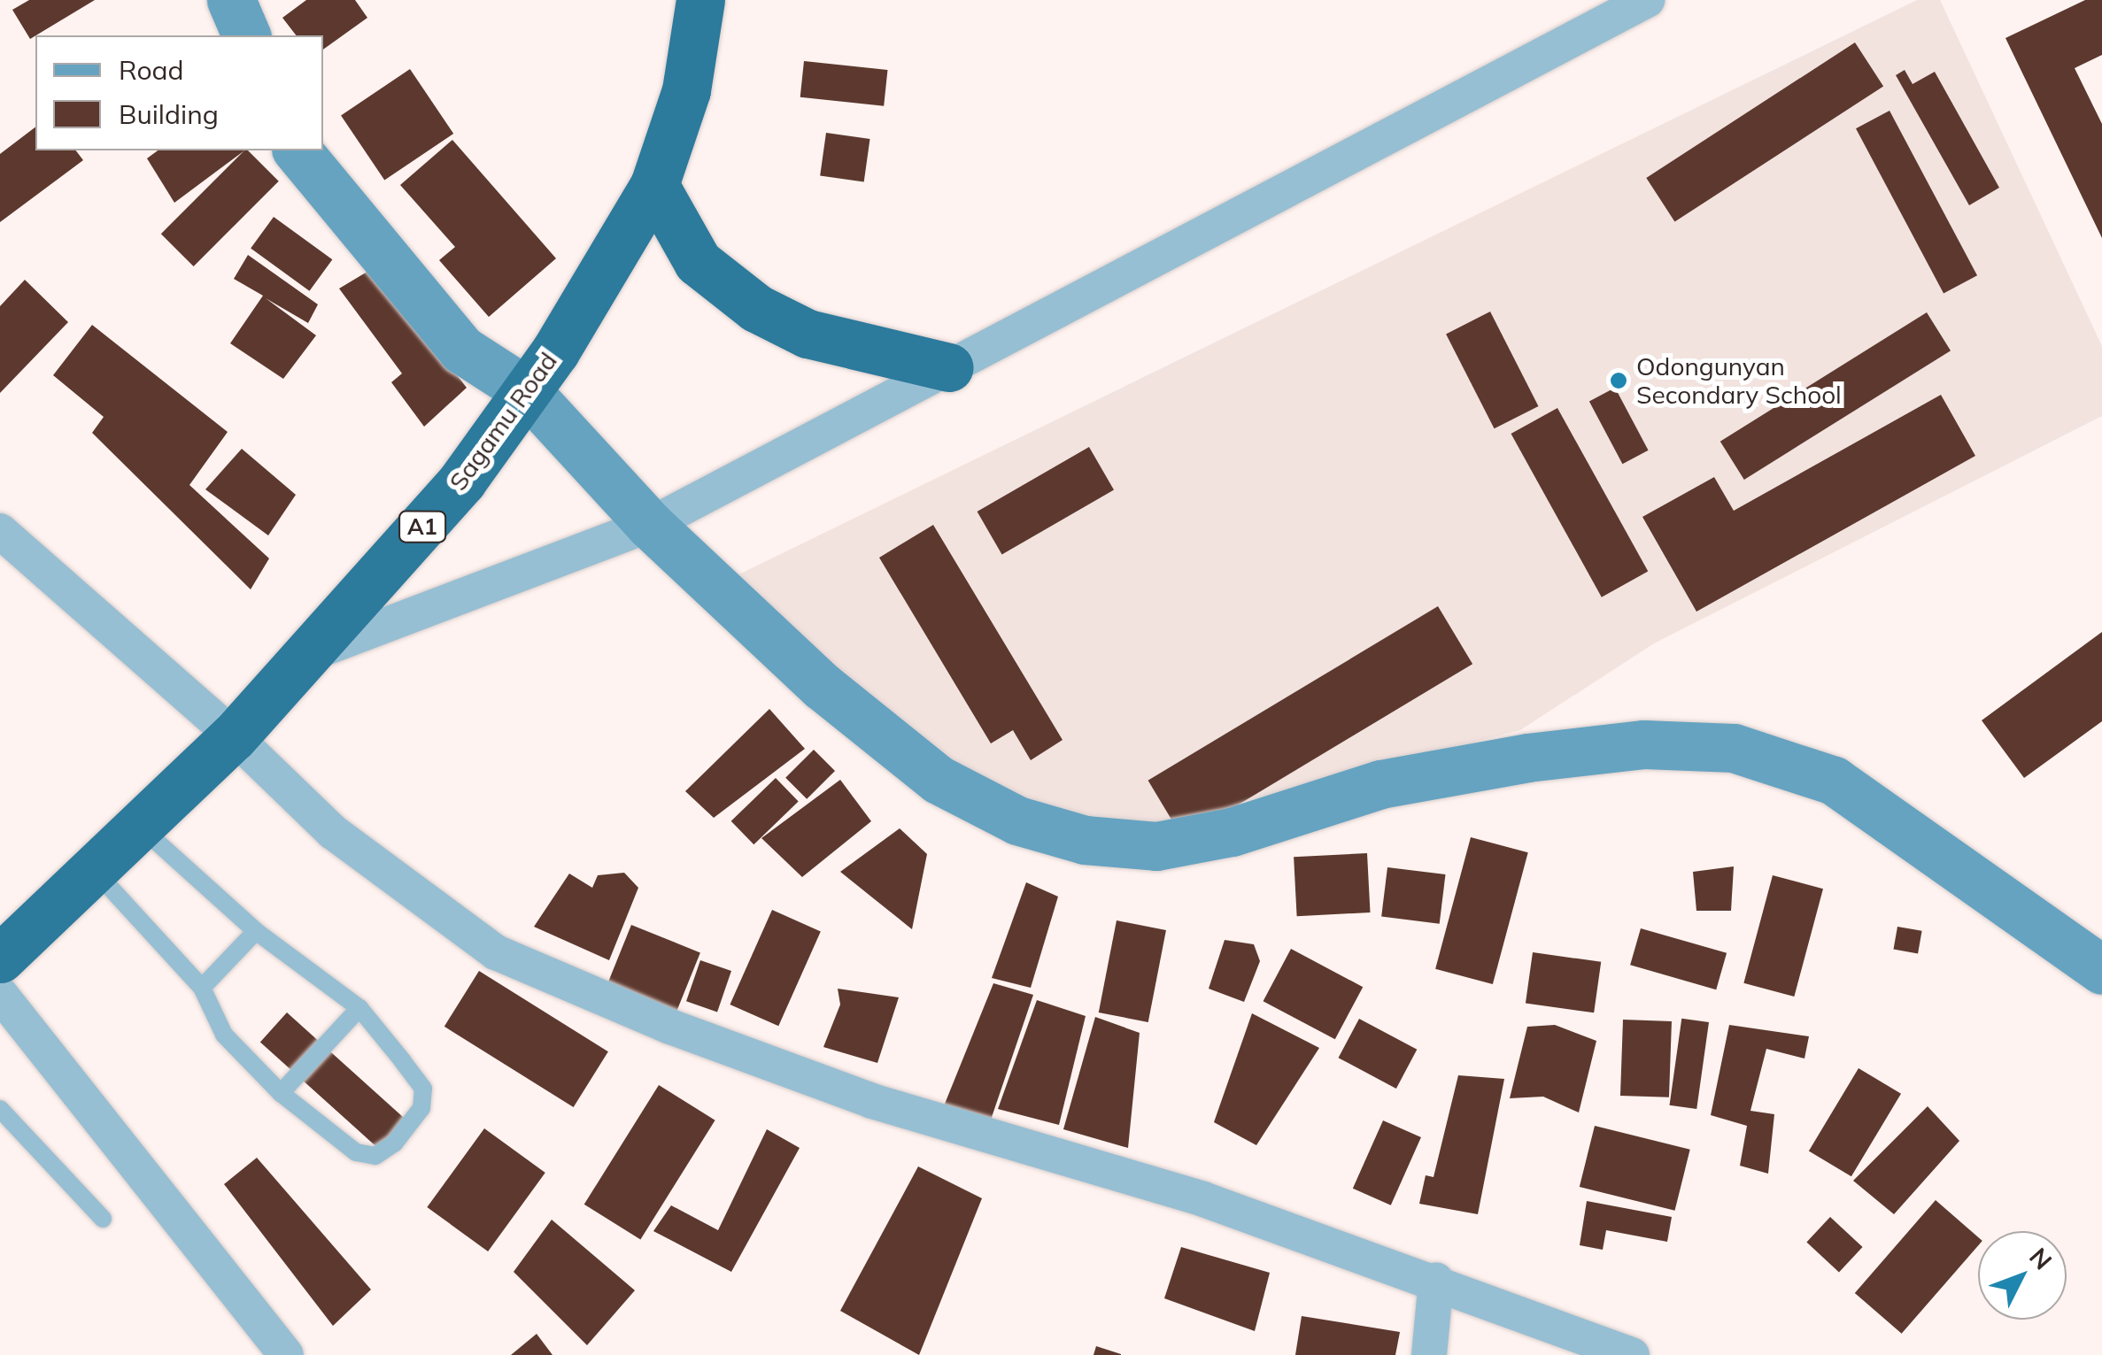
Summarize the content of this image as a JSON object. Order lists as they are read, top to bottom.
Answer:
{
  "streets": {
    "highway": ["Sagamu Road", "A1"]
  },
  "places": ["Odongunyan Secondary School"],
  "legend": ["Road", "Building"],
  "north": "top right"
}
